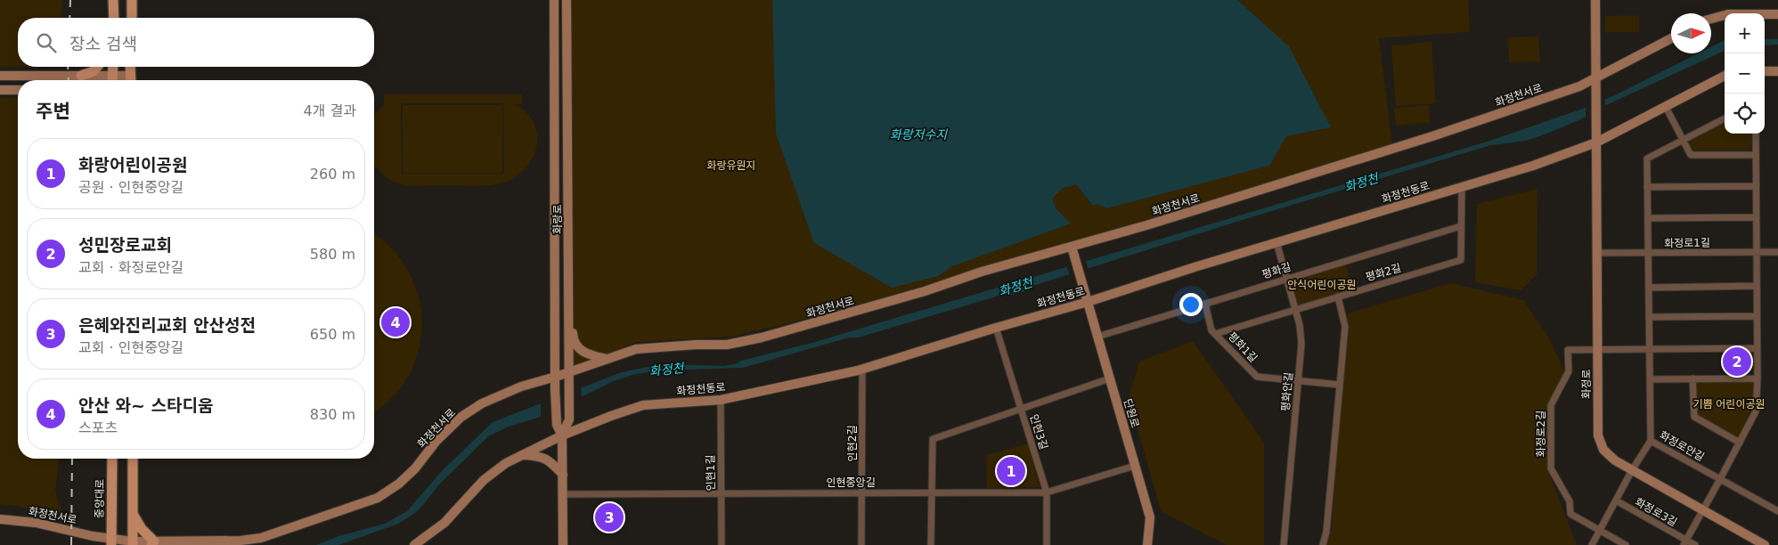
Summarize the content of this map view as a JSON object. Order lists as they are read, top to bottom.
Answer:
{
  "streets": {
    "main road": ["중앙대로"],
    "street": [
      "화정천서로",
      "화정천동로",
      "화랑로",
      "화정로1길",
      "평화길",
      "평화2길",
      "평화1길",
      "화정로",
      "평화안길",
      "단원로",
      "인현3길",
      "화정로2길",
      "인현2길",
      "화정로안길",
      "인현1길",
      "인현중앙길",
      "화정로3길"
    ]
  },
  "crossings": [
    ["화정천서로", "화랑로"],
    ["화정천서로", "화정로"],
    ["화정천서로", "단원로"],
    ["화정천서로", "중앙대로"],
    ["화정천동로", "화랑로"],
    ["화정천동로", "평화2길"],
    ["화정천동로", "화정로"],
    ["화정천동로", "평화안길"],
    ["화정천동로", "단원로"],
    ["화정천동로", "인현3길"],
    ["화정천동로", "인현2길"],
    ["화정천동로", "인현1길"],
    ["화랑로", "인현중앙길"],
    ["화정로1길", "화정로"],
    ["화정로1길", "화정로안길"],
    ["평화길", "평화2길"],
    ["평화길", "평화1길"],
    ["평화길", "평화안길"],
    ["평화길", "단원로"],
    ["평화2길", "평화1길"],
    ["평화2길", "평화안길"],
    ["평화1길", "평화안길"],
    ["화정로", "화정로2길"],
    ["단원로", "인현중앙길"],
    ["인현3길", "인현중앙길"],
    ["인현2길", "인현중앙길"],
    ["인현1길", "인현중앙길"]
  ],
  "water": ["화랑저수지", "화정천"],
  "parks": ["화랑유원지", "안식어린이공원", "기쁨 어린이공원"],
  "north": "right",
  "page": {
    "map_buttons": ["+", "−"],
    "search": "장소 검색",
    "heading": ["주변", "4개 결과"],
    "list": [
      {
        "mark": "1",
        "name": "화랑어린이공원",
        "note": "공원 · 인현중앙길",
        "value": "260 m"
      },
      {
        "mark": "2",
        "name": "성민장로교회",
        "note": "교회 · 화정로안길",
        "value": "580 m"
      },
      {
        "mark": "3",
        "name": "은혜와진리교회 안산성전",
        "note": "교회 · 인현중앙길",
        "value": "650 m"
      },
      {
        "mark": "4",
        "name": "안산 와~ 스타디움",
        "note": "스포츠",
        "value": "830 m"
      }
    ],
    "pins": [
      "4",
      "2",
      "1",
      "3"
    ]
  }
}
